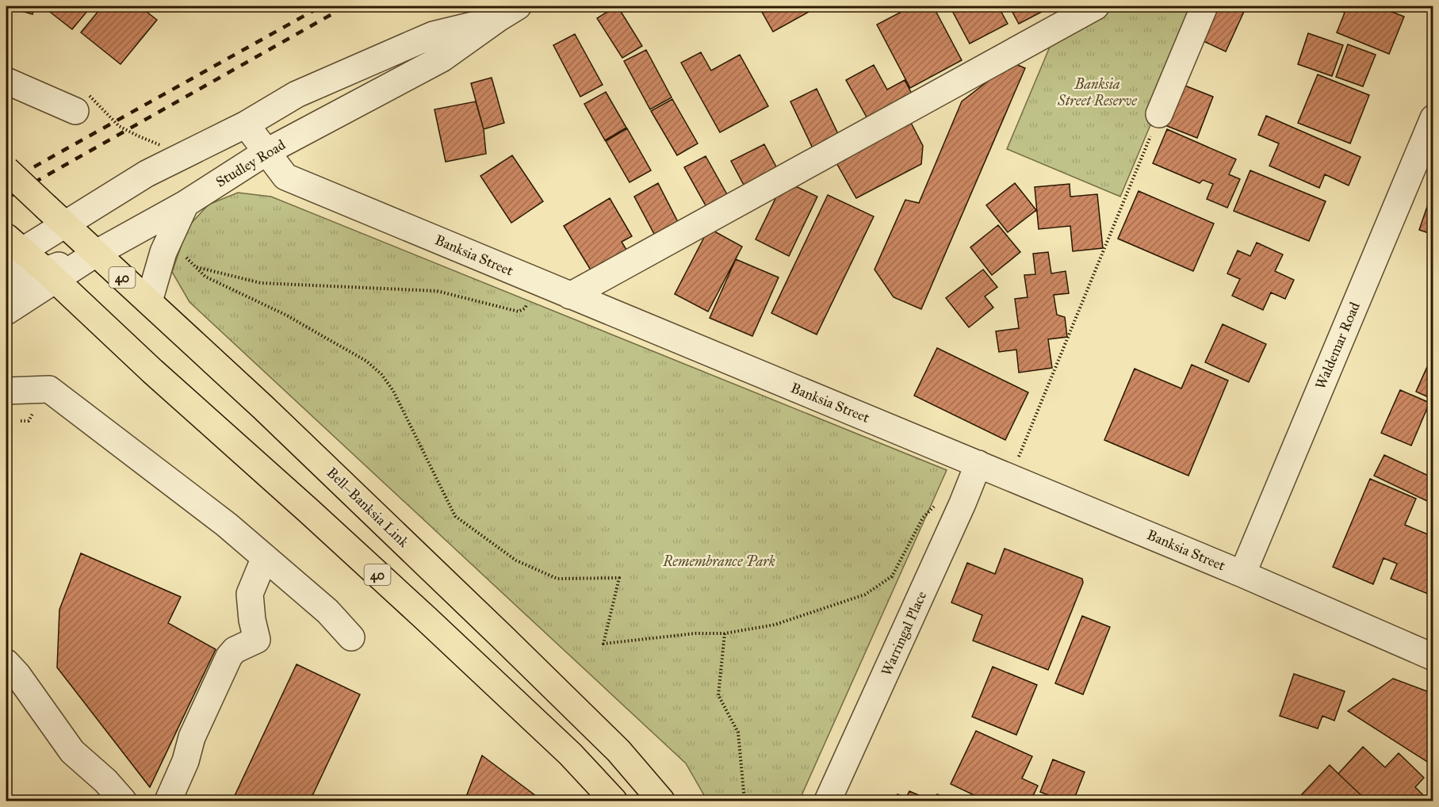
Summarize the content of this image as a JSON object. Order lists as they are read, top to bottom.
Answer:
{
  "streets": {
    "highway": ["40", "Bell–Banksia Link"],
    "street": [
      "Studley Road",
      "Banksia Street",
      "Waldemar Road",
      "Warringal Place"
    ]
  },
  "crossings": [
    ["Studley Road", "Banksia Street"],
    ["Studley Road", "40"],
    ["Studley Road", "Bell–Banksia Link"],
    ["Banksia Street", "Waldemar Road"],
    ["Banksia Street", "Warringal Place"],
    ["40", "Bell–Banksia Link"]
  ],
  "parks": ["Banksia Street Reserve", "Remembrance Park"]
}
